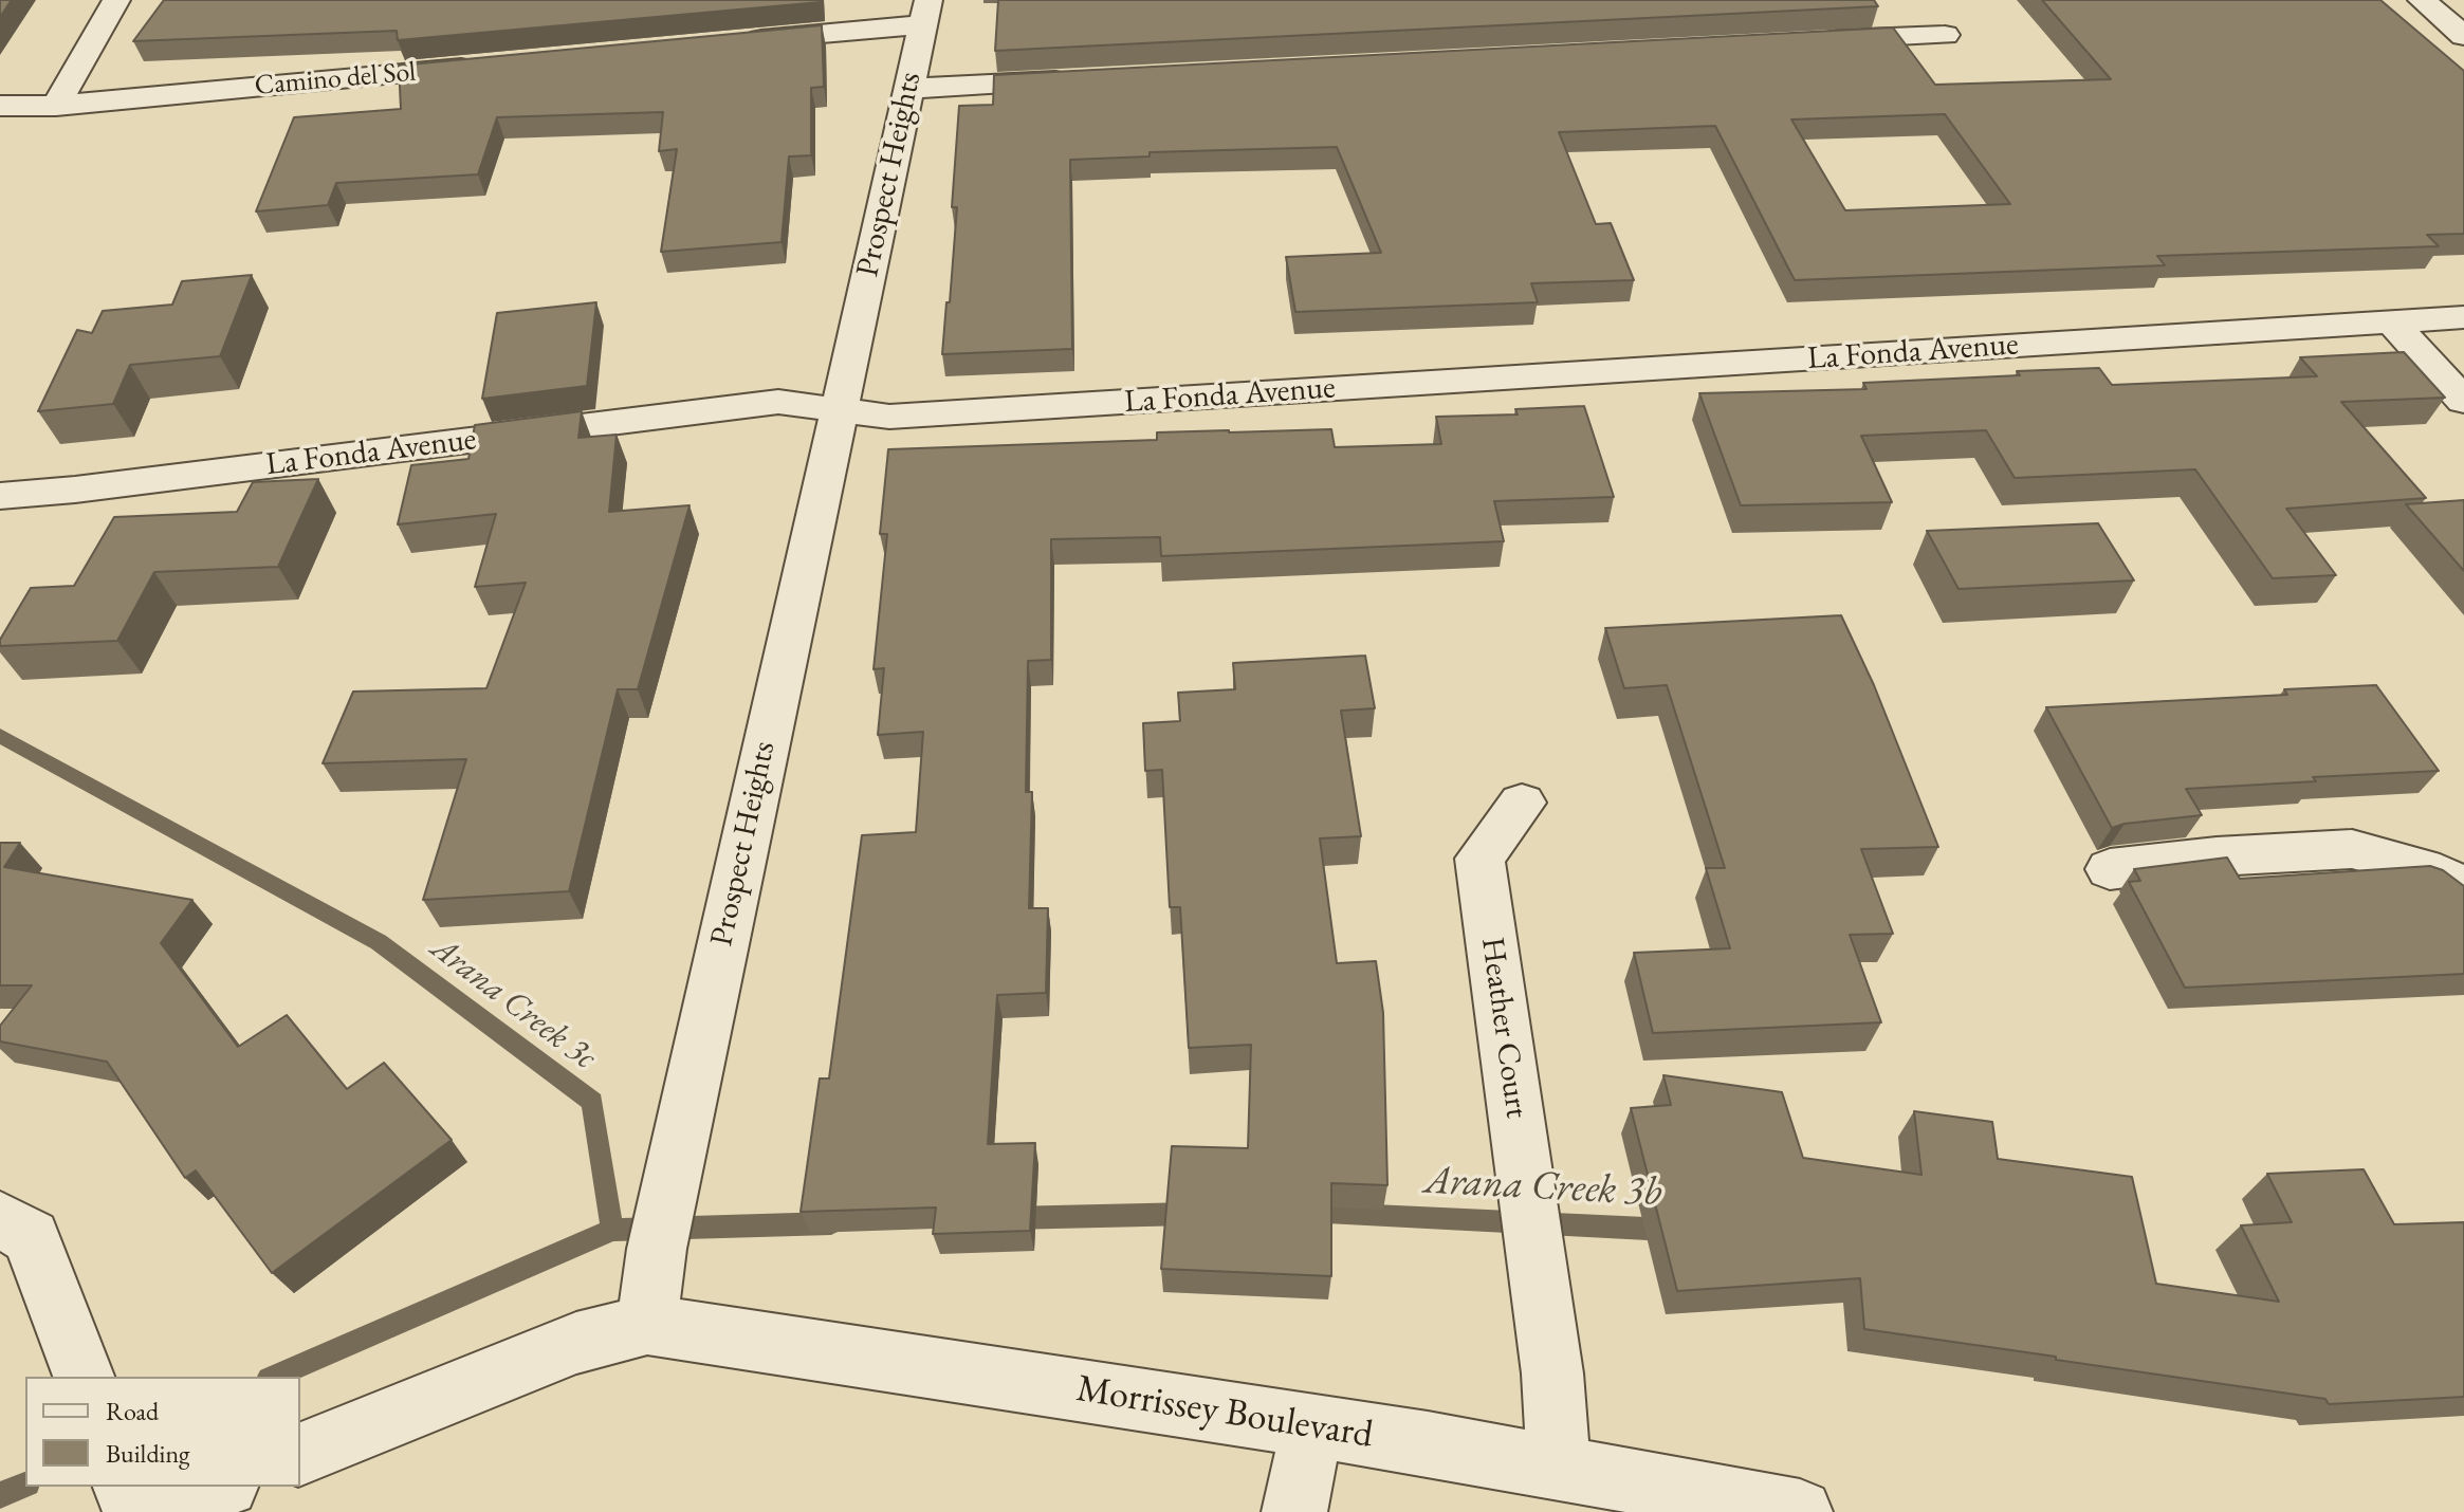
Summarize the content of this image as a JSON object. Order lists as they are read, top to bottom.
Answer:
{
  "streets": {
    "street": [
      "Camino del Sol",
      "Prospect Heights",
      "La Fonda Avenue",
      "Heather Court",
      "Morrissey Boulevard"
    ]
  },
  "crossings": [
    ["Prospect Heights", "La Fonda Avenue"],
    ["Prospect Heights", "Morrissey Boulevard"],
    ["Heather Court", "Morrissey Boulevard"]
  ],
  "water": ["Arana Creek 3c", "Arana Creek 3b"],
  "legend": ["Road", "Building"]
}
